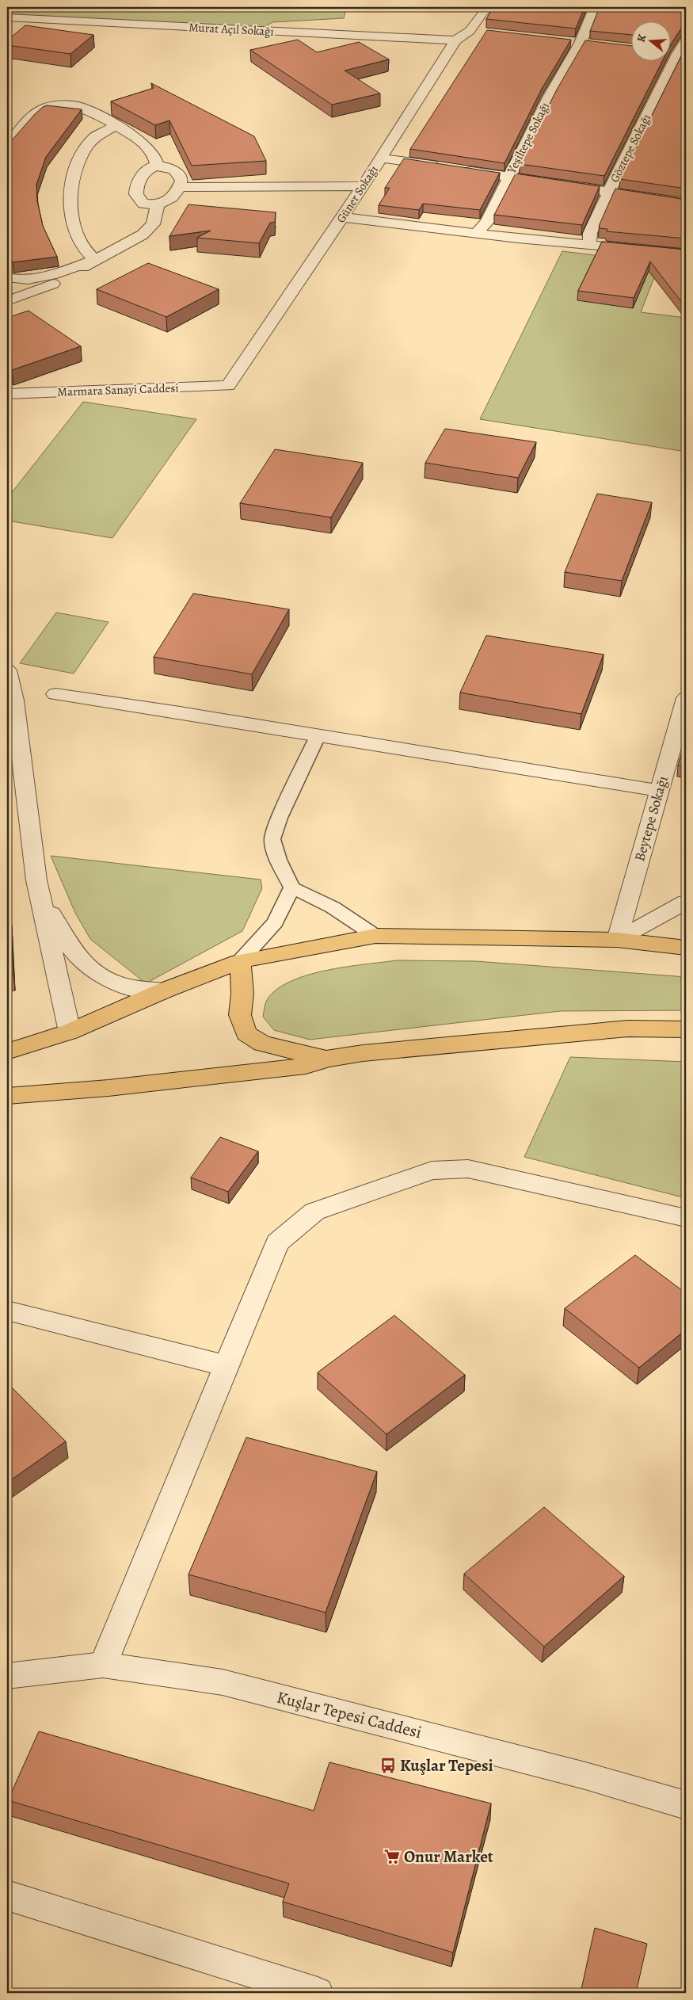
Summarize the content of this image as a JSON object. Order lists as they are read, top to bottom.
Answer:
{
  "streets": {
    "street": [
      "Murat Açıl Sokağı",
      "Yeşiltepe Sokağı",
      "Göztepe Sokağı",
      "Güner Sokağı",
      "Marmara Sanayi Caddesi",
      "Beytepe Sokağı",
      "Kuşlar Tepesi Caddesi"
    ]
  },
  "crossings": [
    ["Murat Açıl Sokağı", "Güner Sokağı"],
    ["Güner Sokağı", "Marmara Sanayi Caddesi"]
  ],
  "places": {
    "bus stop": ["Kuşlar Tepesi"],
    "supermarket": ["Onur Market"]
  },
  "north": "left"
}
